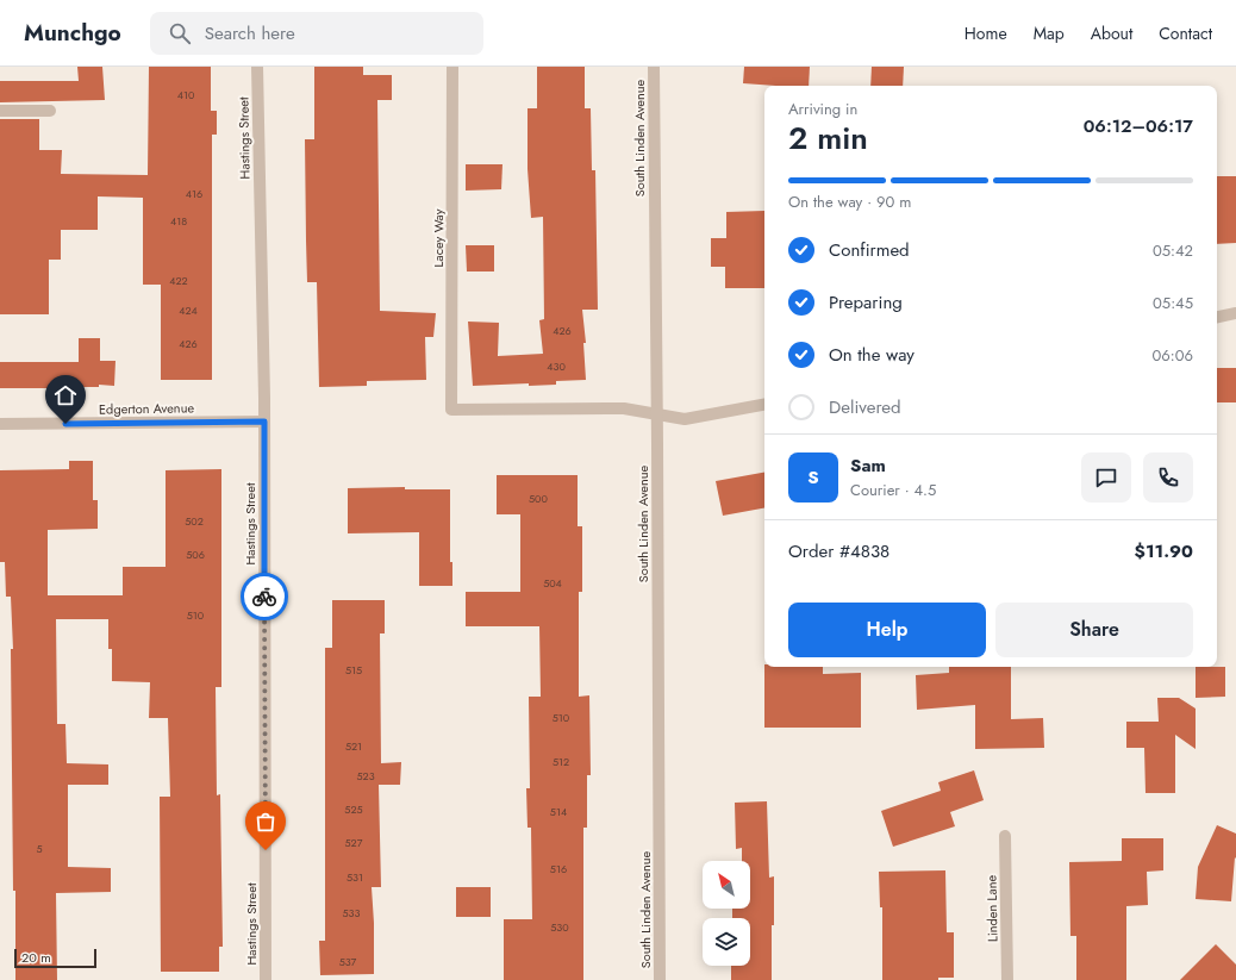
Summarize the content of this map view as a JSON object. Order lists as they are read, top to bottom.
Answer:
{
  "streets": {
    "street": [
      "Hastings Street",
      "South Linden Avenue",
      "Lacey Way",
      "Edgerton Avenue",
      "Linden Lane"
    ]
  },
  "crossings": [
    ["Hastings Street", "Edgerton Avenue"],
    ["South Linden Avenue", "Lacey Way"]
  ],
  "house_numbers": [
    "410",
    "416",
    "418",
    "422",
    "424",
    "426",
    "426",
    "430",
    "500",
    "502",
    "506",
    "504",
    "510",
    "515",
    "510",
    "521",
    "512",
    "523",
    "525",
    "514",
    "527",
    "5",
    "516",
    "531",
    "533",
    "530",
    "537"
  ],
  "scale_bar": "20 m",
  "north": "top left",
  "page": {
    "header": "Munchgo",
    "search": "Search here",
    "nav": [
      "Home",
      "Map",
      "About",
      "Contact"
    ],
    "heading": ["2 min", "Arriving in", "06:12–06:17"],
    "panel": [
      "Sam",
      "Courier · 4.5",
      "Order #4838",
      "$11.90"
    ],
    "bar": "On the way · 90 m",
    "list": [
      ["Confirmed", "05:42"],
      ["Preparing", "05:45"],
      ["On the way", "06:06"],
      "Delivered"
    ],
    "round": "S",
    "buttons": ["Help", "Share"],
    "scale": "20 m"
  }
}
